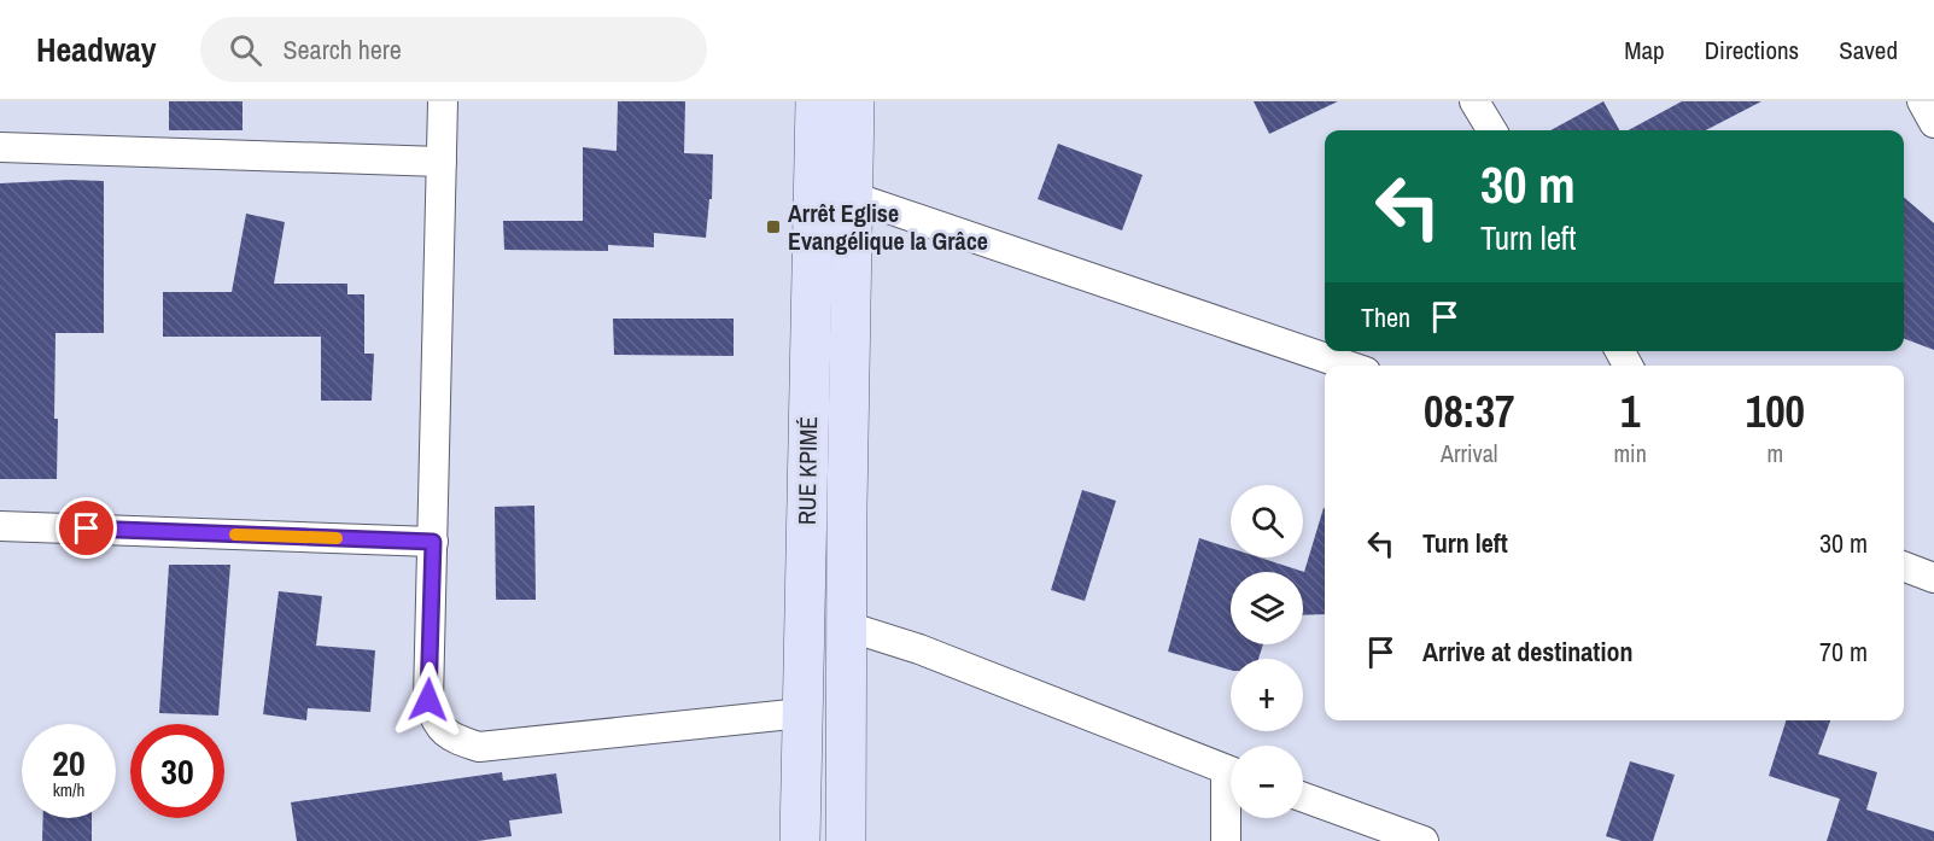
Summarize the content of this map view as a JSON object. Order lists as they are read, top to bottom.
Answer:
{
  "streets": {
    "main road": ["RUE KPIMÉ"]
  },
  "places": {
    "transit": ["Arrêt Eglise Evangélique la Grâce"]
  },
  "page": {
    "header": "Headway",
    "search": "Search here",
    "nav": ["Map", "Directions", "Saved"],
    "turn": ["30 m", "Turn left"],
    "then": "Then",
    "eta": [
      "08:37",
      "Arrival",
      "1",
      "min",
      "100",
      "m"
    ],
    "map_buttons": ["+", "−"],
    "list": [
      {
        "name": "Turn left",
        "value": "30 m"
      },
      {
        "name": "Arrive at destination",
        "value": "70 m"
      }
    ],
    "speed": "20 km/h",
    "limit": "30"
  }
}
